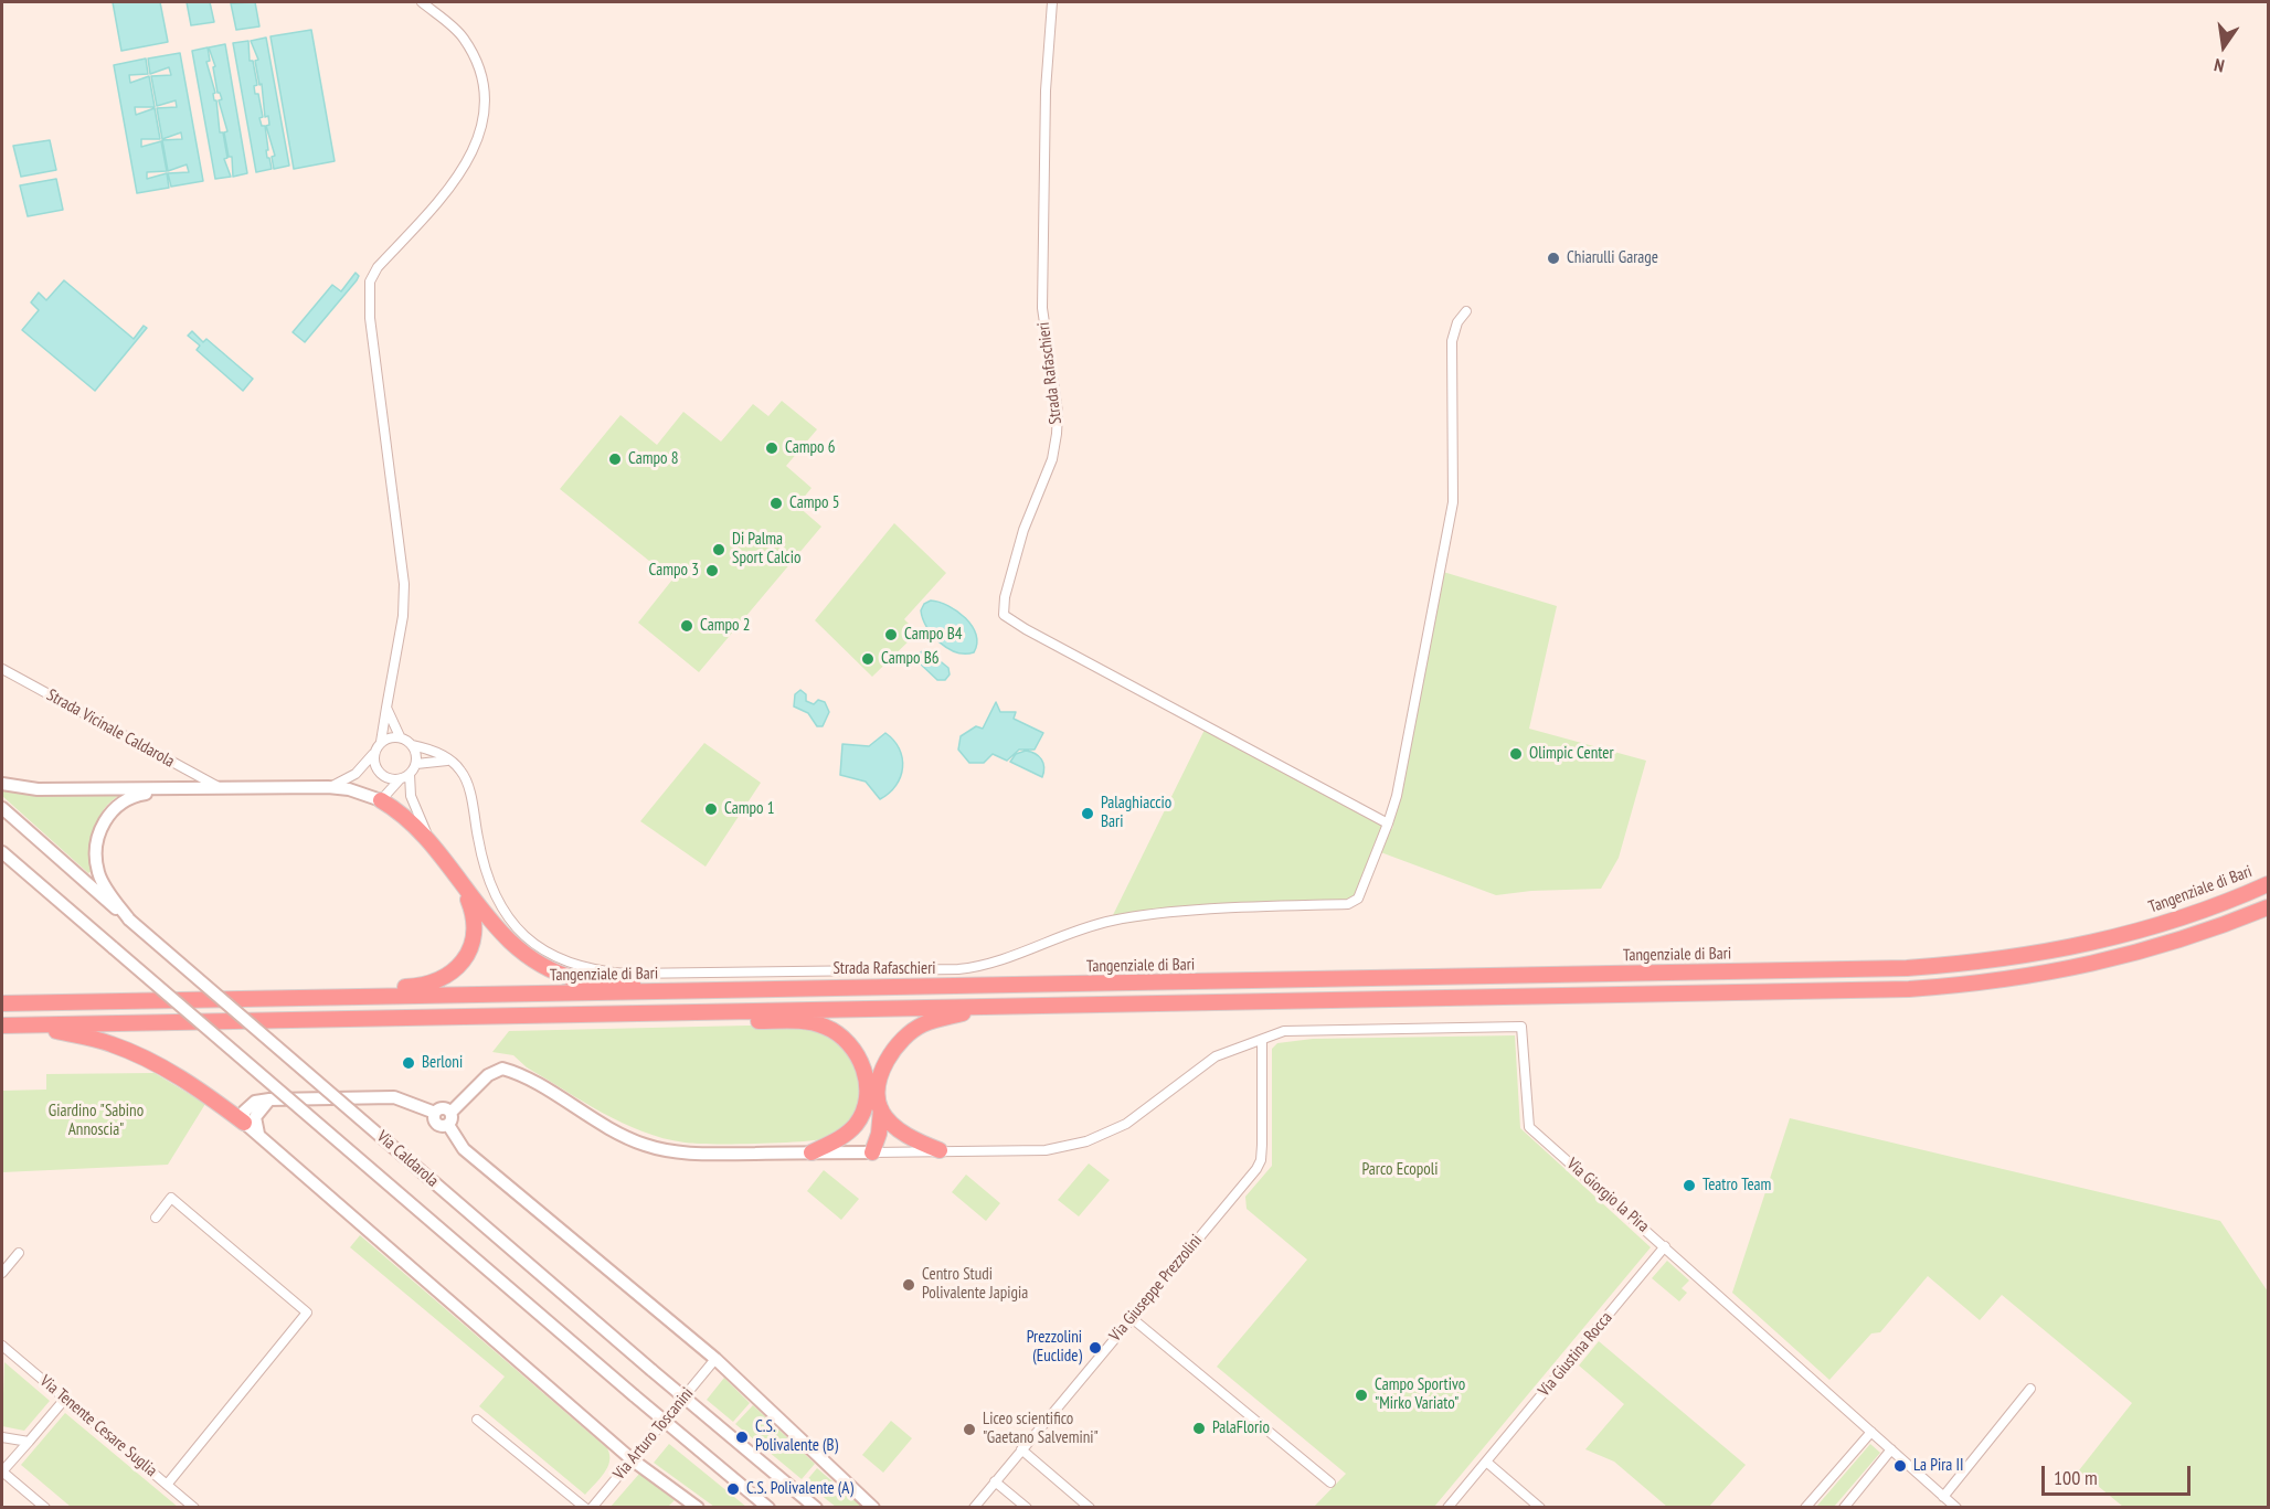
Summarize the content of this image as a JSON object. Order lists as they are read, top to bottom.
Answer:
{
  "streets": {
    "highway": ["Tangenziale di Bari"],
    "street": [
      "Strada Rafaschieri",
      "Strada Vicinale Caldarola",
      "Via Caldarola",
      "Via Giorgio la Pira",
      "Via Giuseppe Prezzolini",
      "Via Giustina Rocca",
      "Via Tenente Cesare Suglia",
      "Via Arturo Toscanini"
    ]
  },
  "crossings": [
    ["Via Caldarola", "Via Arturo Toscanini"],
    ["Via Giorgio la Pira", "Via Giuseppe Prezzolini"],
    ["Via Giorgio la Pira", "Via Giustina Rocca"]
  ],
  "parks": ["Giardino \"Sabino Annoscia\"", "Parco Ecopoli"],
  "places": [
    "Chiarulli Garage",
    "Campo 6",
    "Campo 8",
    "Campo 5",
    "Di Palma Sport Calcio",
    "Campo 3",
    "Campo 2",
    "Campo B4",
    "Campo B6",
    "Olimpic Center",
    "Campo 1",
    "Palaghiaccio Bari",
    "Berloni",
    "Teatro Team",
    "Centro Studi Polivalente Japigia",
    "Prezzolini (Euclide)",
    "Campo Sportivo \"Mirko Variato\"",
    "PalaFlorio",
    "Liceo scientifico \"Gaetano Salvemini\"",
    "C.S. Polivalente (B)",
    "La Pira II",
    "C.S. Polivalente (A)"
  ],
  "scale_bar": "100 m",
  "north": "bottom"
}
